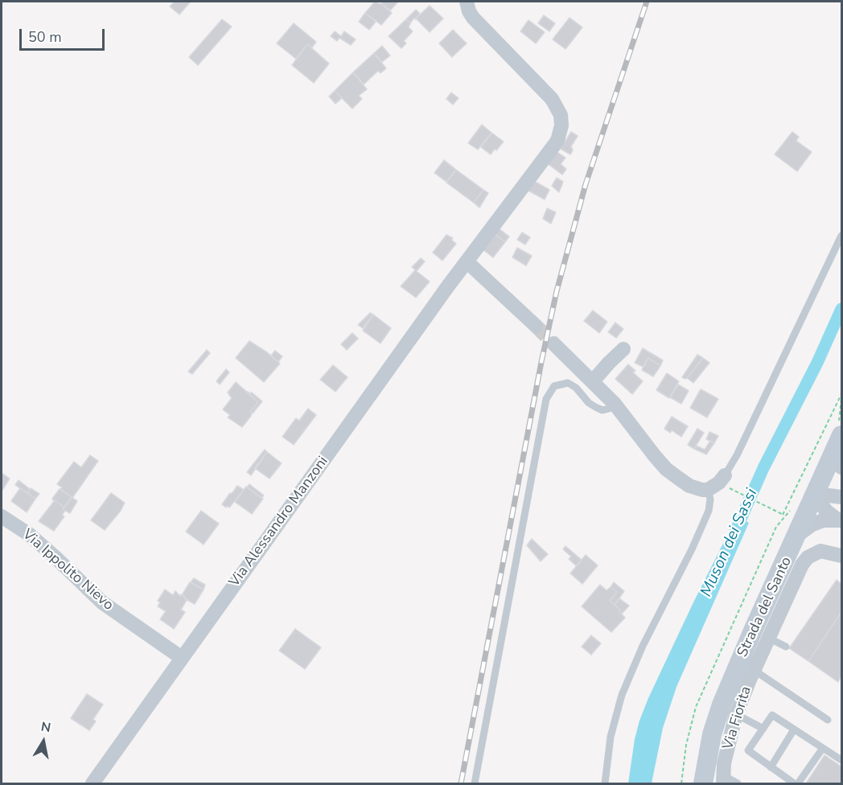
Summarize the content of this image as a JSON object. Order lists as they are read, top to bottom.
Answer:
{
  "streets": {
    "main road": ["Strada del Santo"],
    "street": ["Via Alessandro Manzoni", "Via Ippolito Nievo", "Via Fiorita"]
  },
  "crossings": [
    ["Via Alessandro Manzoni", "Via Ippolito Nievo"]
  ],
  "water": ["Muson dei Sassi"],
  "scale_bar": "50 m",
  "north": "top"
}
